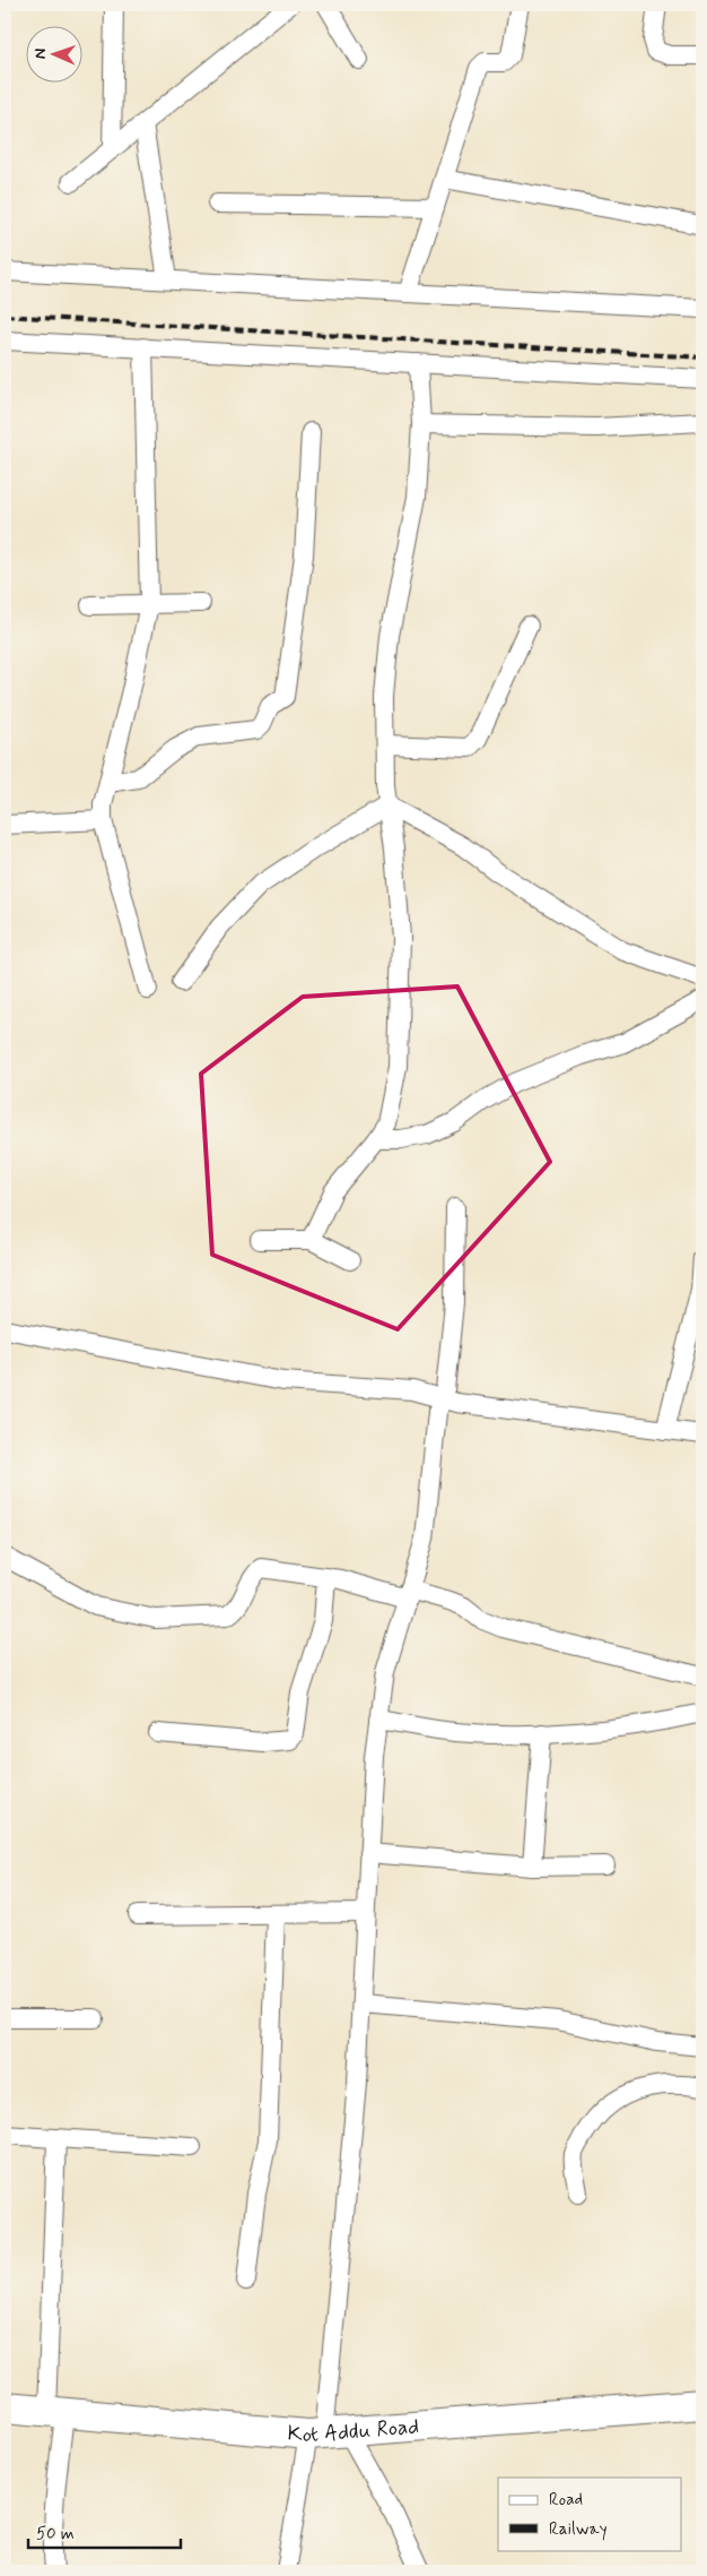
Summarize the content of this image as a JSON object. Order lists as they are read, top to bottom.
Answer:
{
  "streets": {
    "main road": ["Kot Addu Road"]
  },
  "legend": ["Road", "Railway"],
  "scale_bar": "50 m",
  "north": "left"
}
